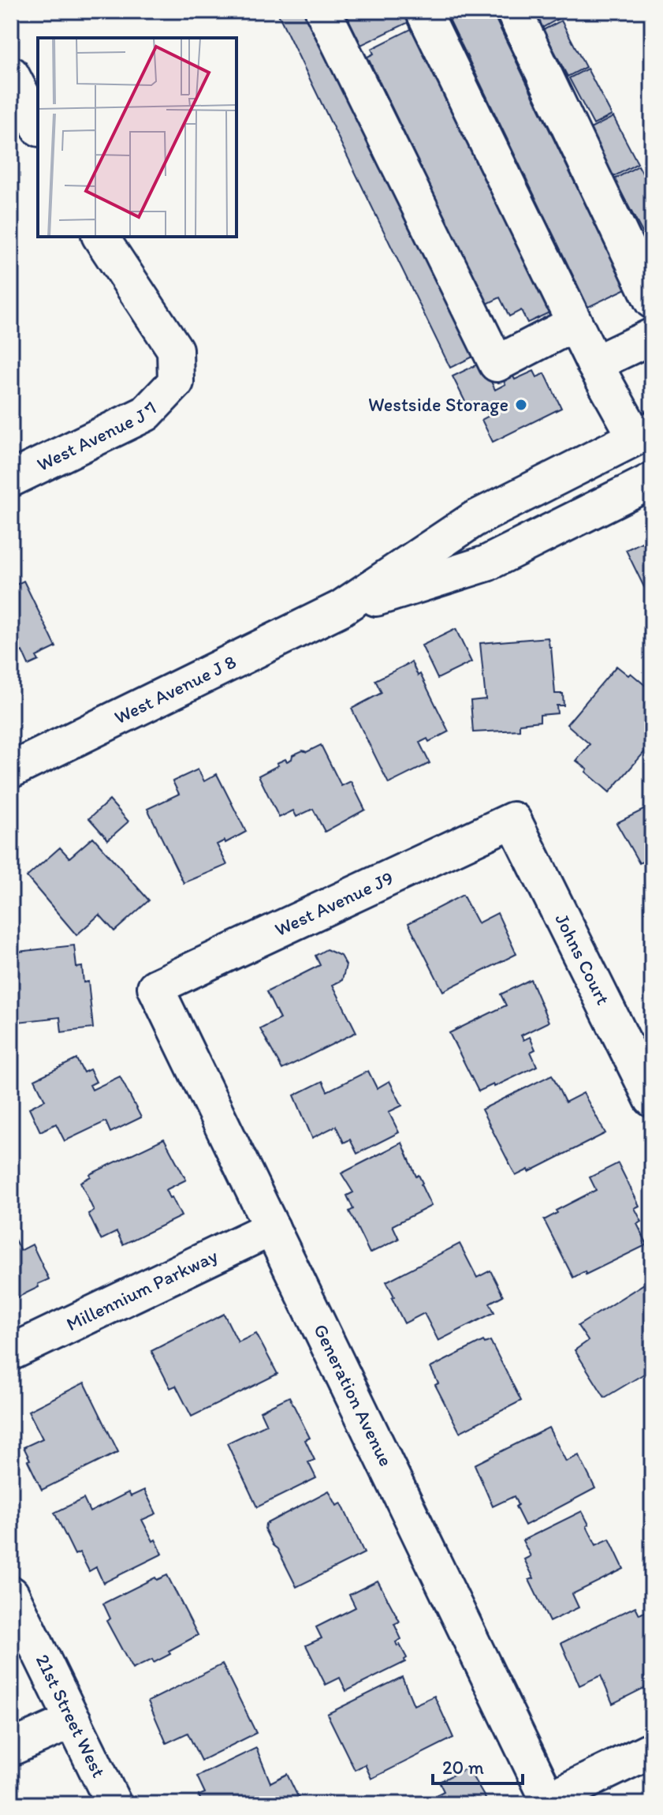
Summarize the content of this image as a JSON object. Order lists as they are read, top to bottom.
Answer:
{
  "streets": {
    "street": [
      "West Avenue J 7",
      "West Avenue J 8",
      "West Avenue J9",
      "Johns Court",
      "Millennium Parkway",
      "Generation Avenue",
      "21st Street West"
    ]
  },
  "crossings": [
    ["West Avenue J9", "Johns Court"],
    ["West Avenue J9", "Generation Avenue"],
    ["Millennium Parkway", "Generation Avenue"]
  ],
  "places": ["Westside Storage"],
  "scale_bar": "20 m"
}
